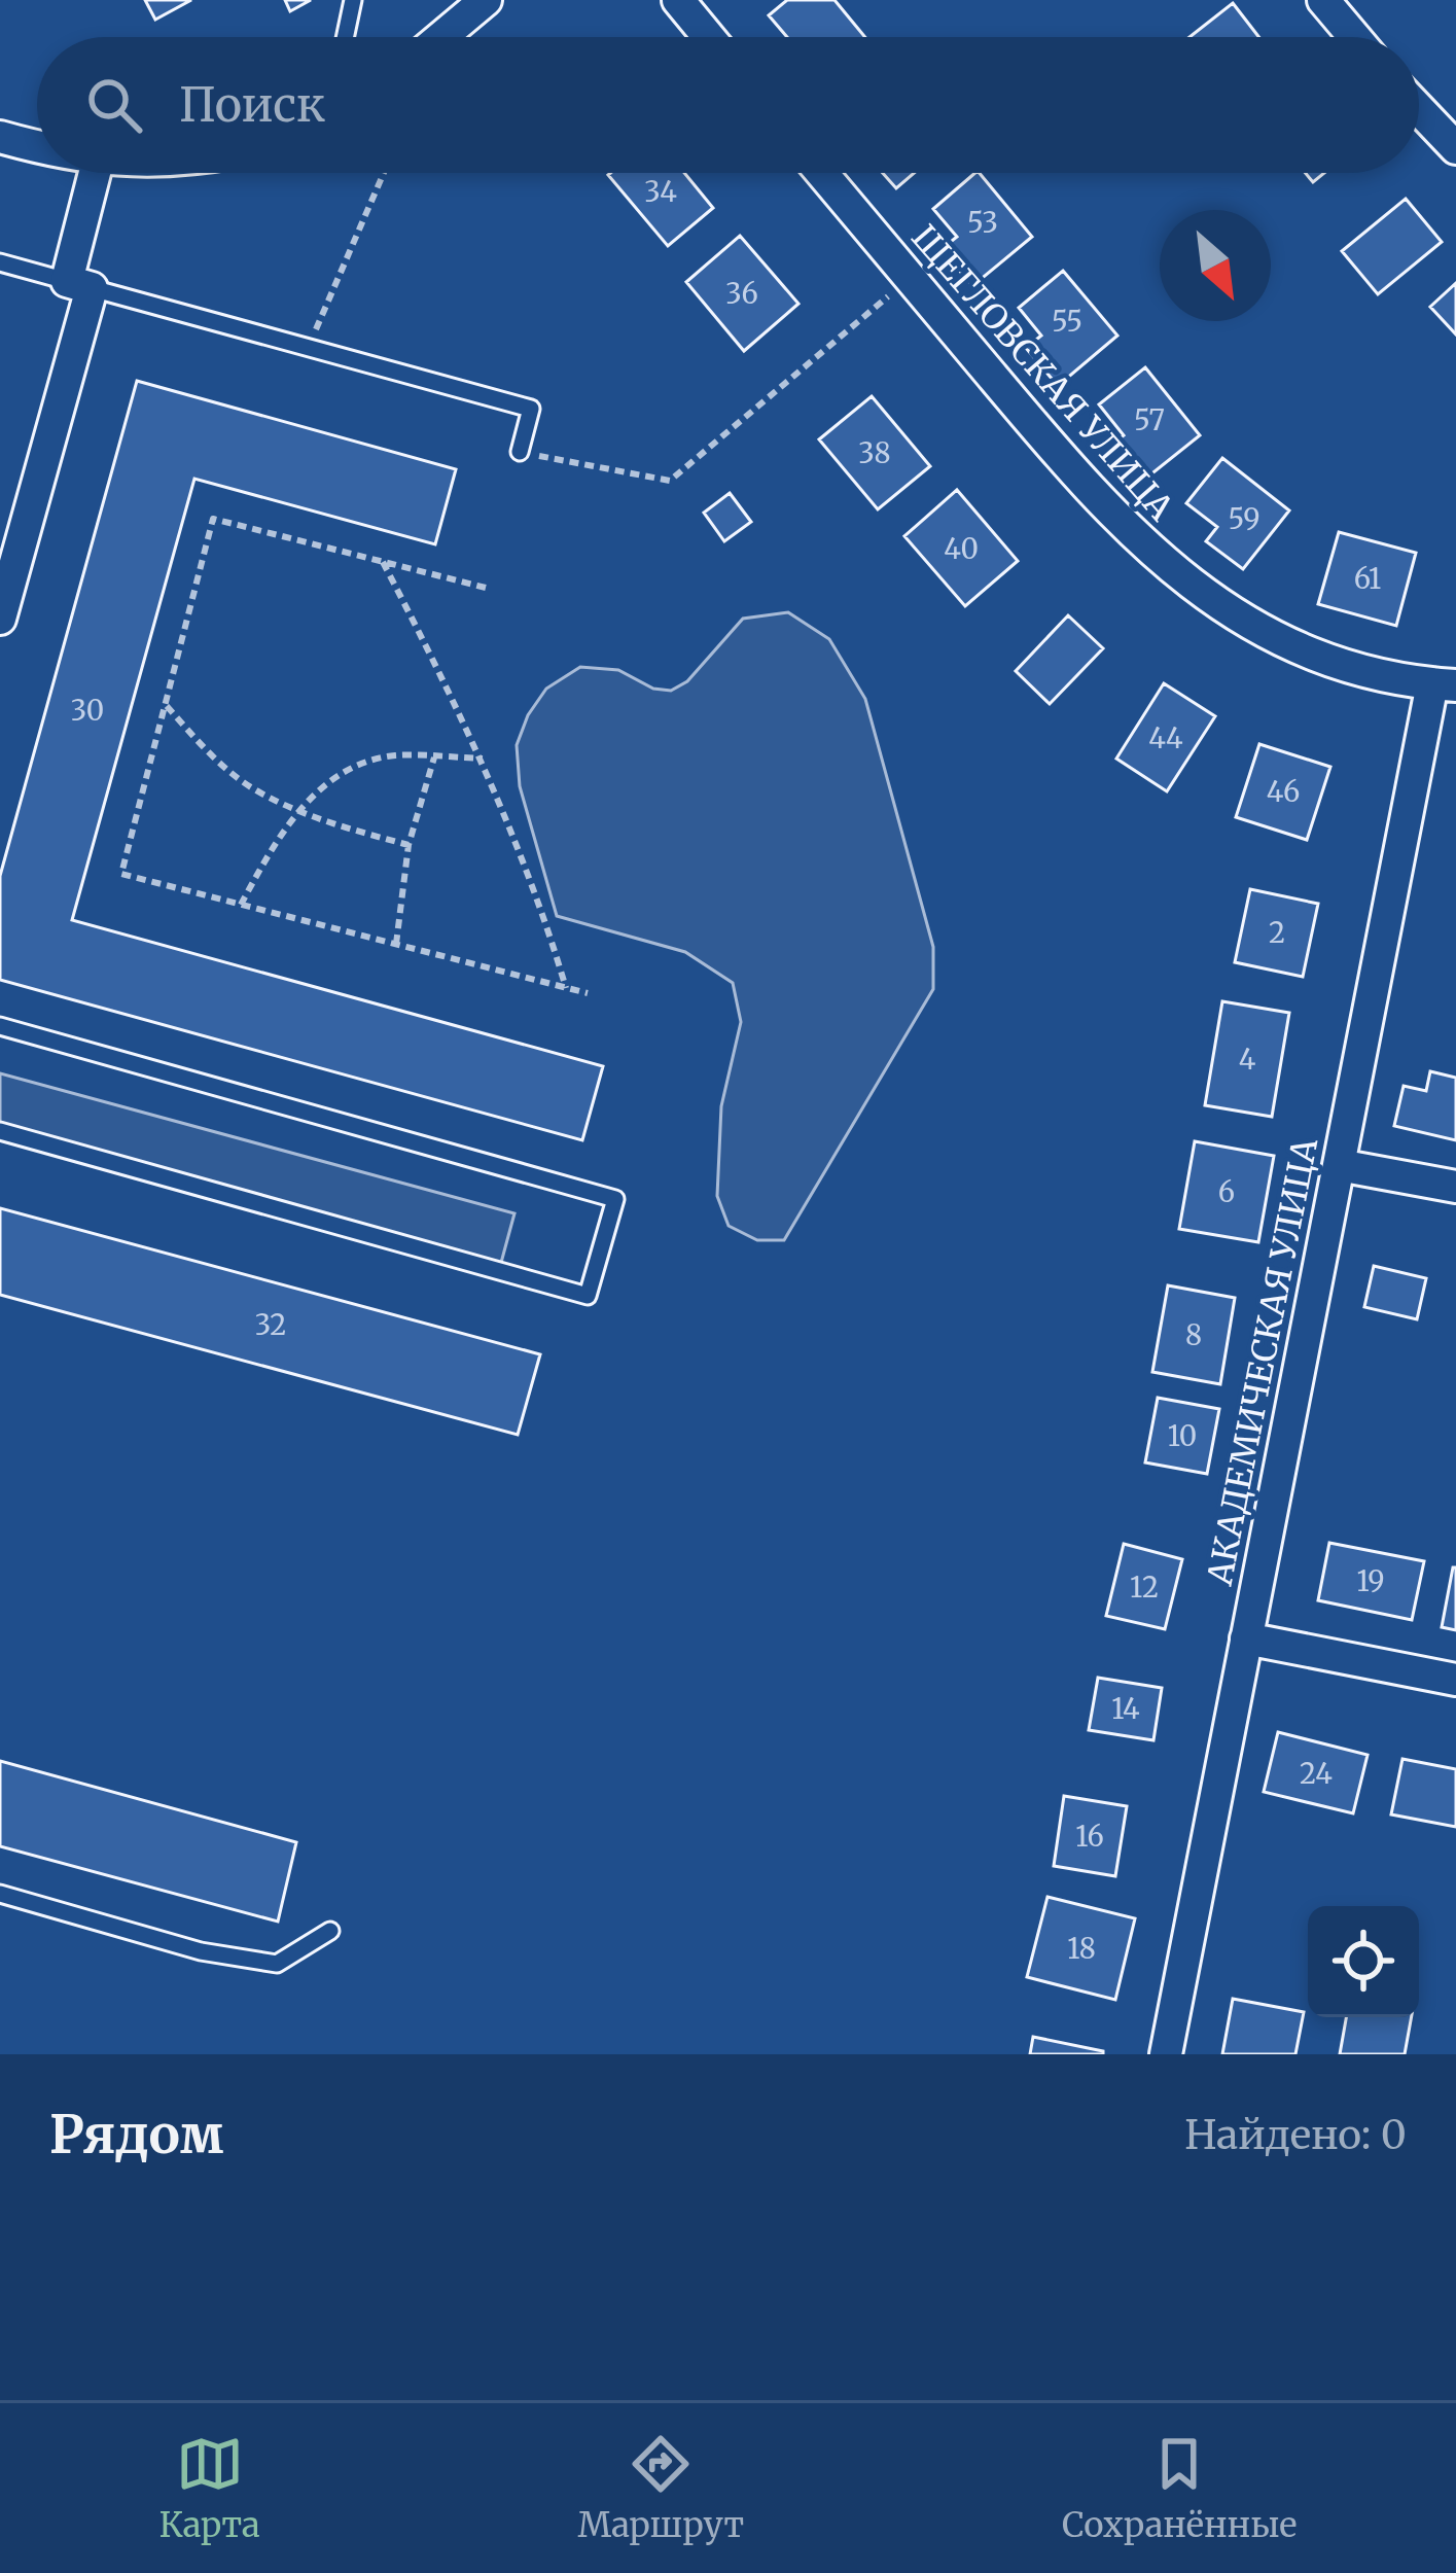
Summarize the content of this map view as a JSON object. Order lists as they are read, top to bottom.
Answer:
{
  "streets": {
    "street": ["ЩЕГЛОВСКАЯ УЛИЦА", "АКАДЕМИЧЕСКАЯ УЛИЦА"]
  },
  "crossings": [
    ["ЩЕГЛОВСКАЯ УЛИЦА", "АКАДЕМИЧЕСКАЯ УЛИЦА"]
  ],
  "house_numbers": [
    "34",
    "53",
    "36",
    "55",
    "57",
    "38",
    "59",
    "40",
    "61",
    "30",
    "44",
    "46",
    "2",
    "4",
    "6",
    "32",
    "8",
    "10",
    "19",
    "12",
    "14",
    "24",
    "16",
    "18"
  ],
  "north": "bottom right",
  "page": {
    "search": "Поиск",
    "heading": ["Рядом", "Найдено: 0"],
    "nav": ["Карта", "Маршрут", "Сохранённые"]
  }
}
